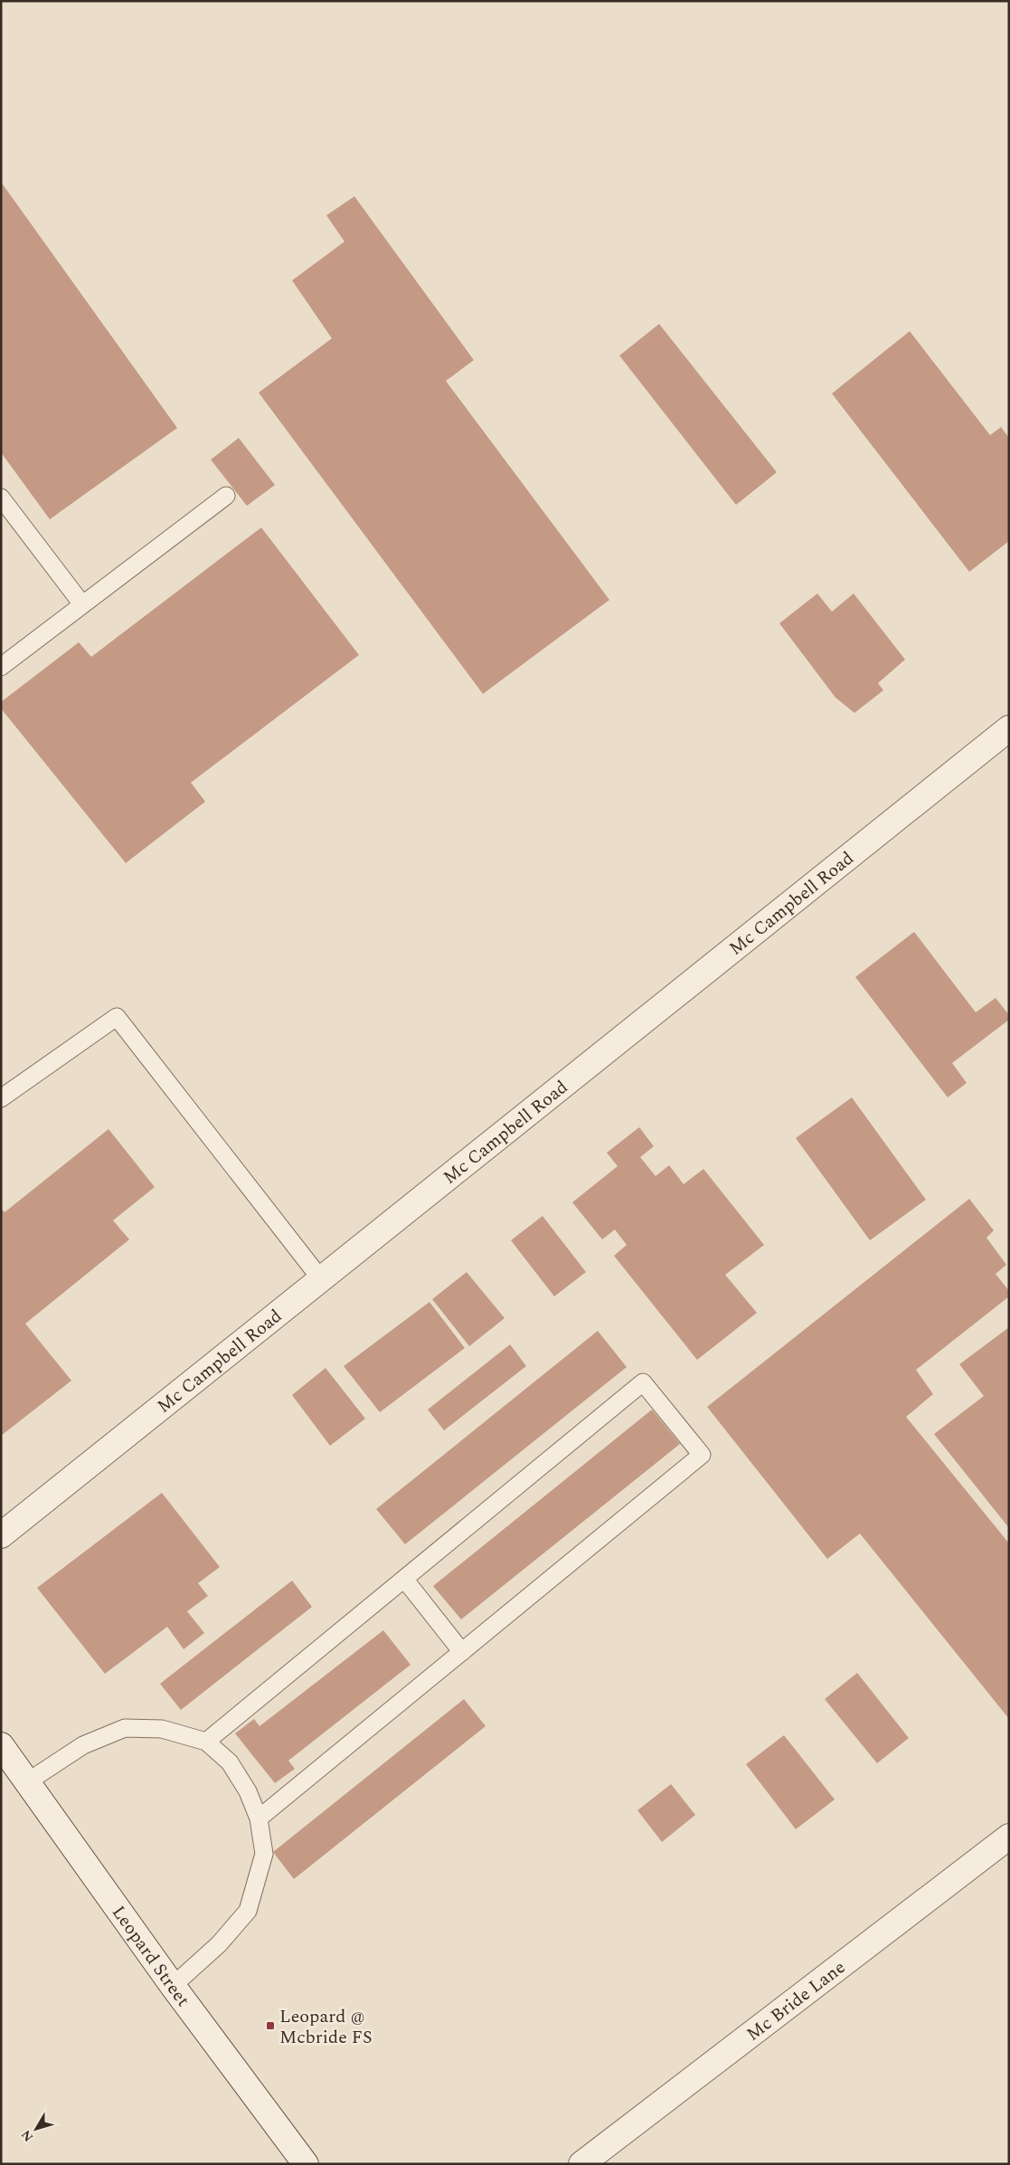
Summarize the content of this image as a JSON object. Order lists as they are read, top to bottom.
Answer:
{
  "streets": {
    "street": ["Mc Campbell Road", "Leopard Street", "Mc Bride Lane"]
  },
  "places": {
    "transit": ["Leopard @ Mcbride FS"]
  },
  "north": "bottom left"
}
